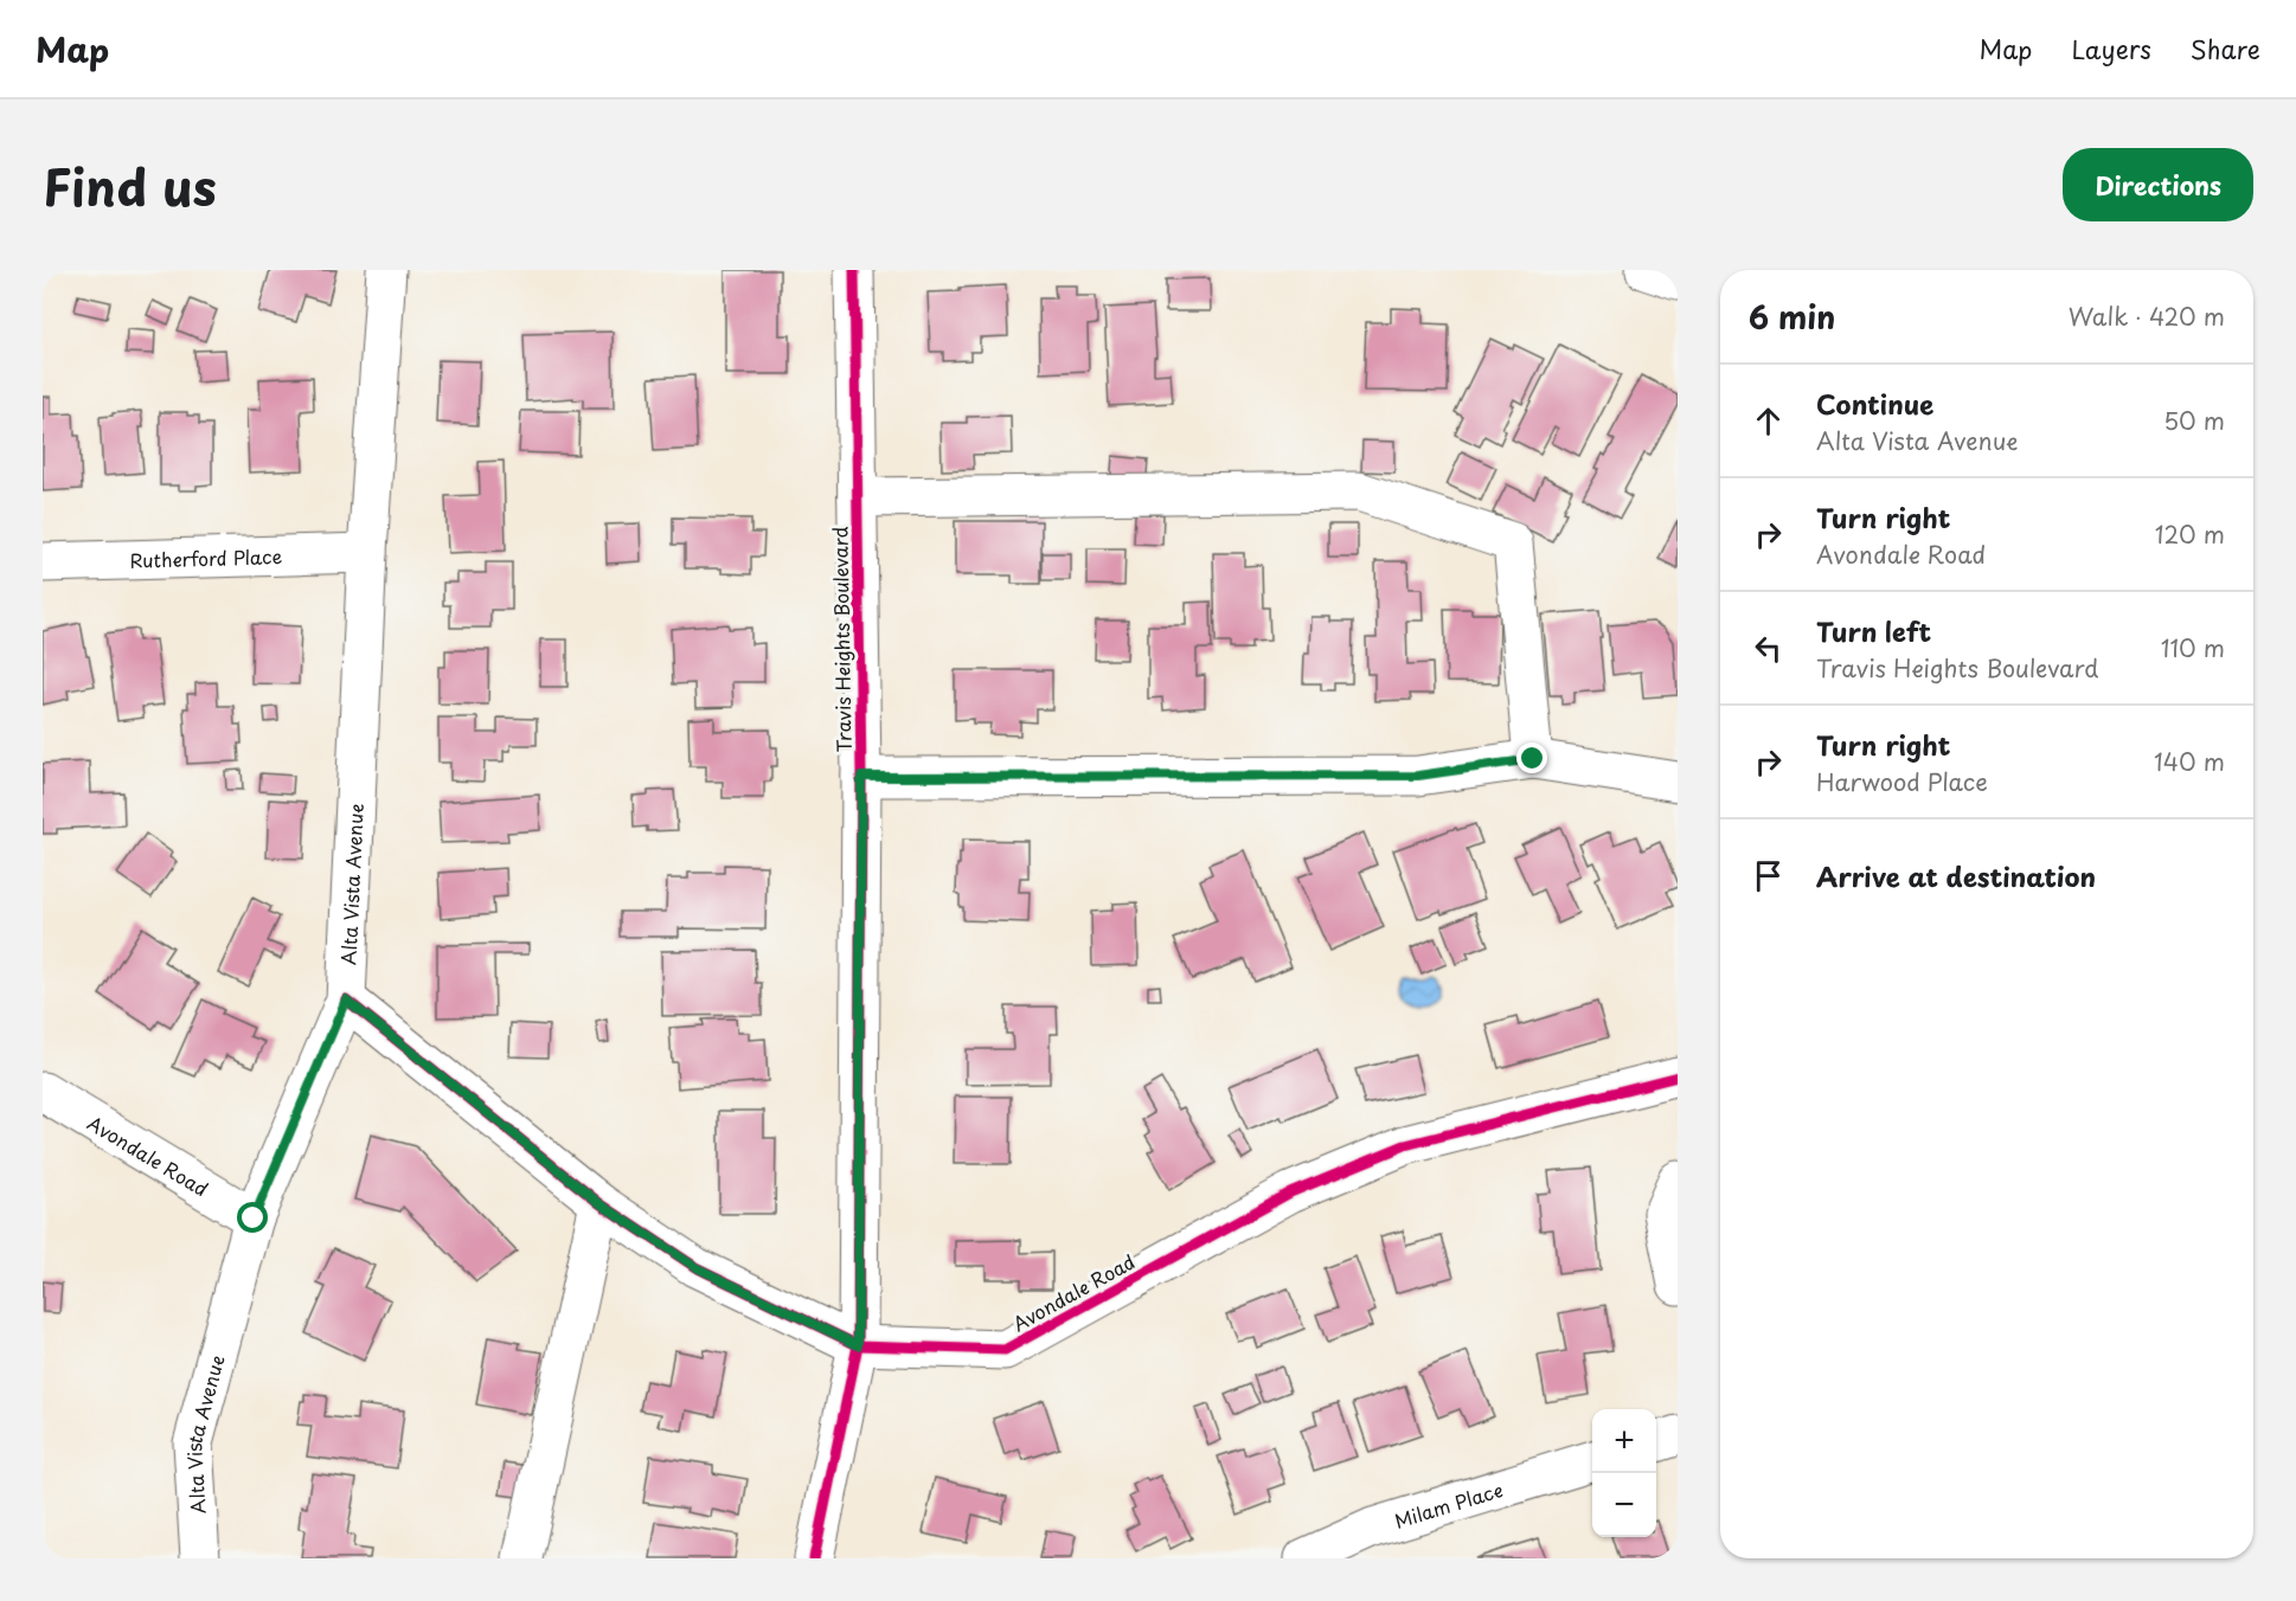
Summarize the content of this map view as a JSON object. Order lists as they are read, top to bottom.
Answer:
{
  "streets": {
    "street": [
      "Rutherford Place",
      "Travis Heights Boulevard",
      "Alta Vista Avenue",
      "Avondale Road",
      "Milam Place"
    ]
  },
  "crossings": [
    ["Rutherford Place", "Alta Vista Avenue"],
    ["Travis Heights Boulevard", "Avondale Road"],
    ["Alta Vista Avenue", "Avondale Road"]
  ],
  "page": {
    "header": "Map",
    "nav": ["Map", "Layers", "Share"],
    "title": "Find us",
    "buttons": "Directions",
    "heading": ["6 min", "Walk · 420 m"],
    "list": [
      ["Continue", "Alta Vista Avenue", "50 m"],
      ["Turn right", "Avondale Road", "120 m"],
      ["Turn left", "Travis Heights Boulevard", "110 m"],
      ["Turn right", "Harwood Place", "140 m"],
      "Arrive at destination"
    ],
    "map_buttons": ["+", "−"]
  }
}
